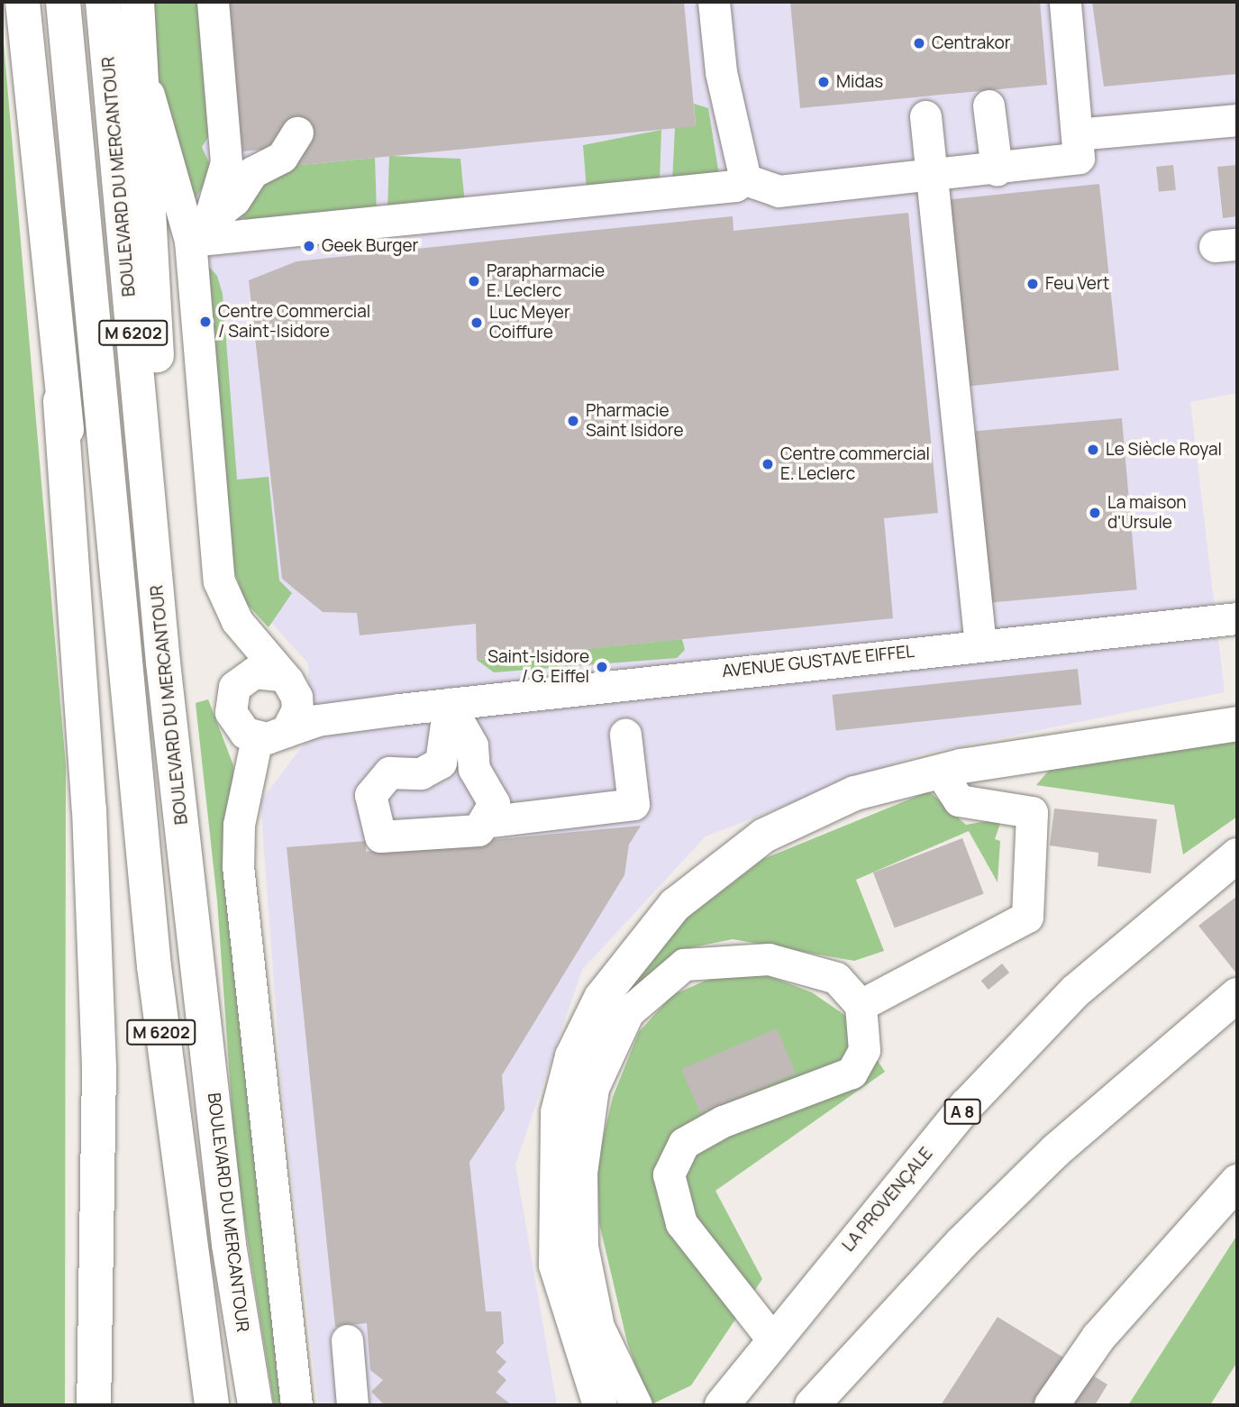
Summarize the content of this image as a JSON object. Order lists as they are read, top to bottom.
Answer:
{
  "streets": {
    "main road": [
      "BOULEVARD DU MERCANTOUR",
      "M 6202",
      "A 8",
      "LA PROVENÇALE"
    ],
    "street": ["AVENUE GUSTAVE EIFFEL"]
  },
  "places": [
    "Centrakor",
    "Midas",
    "Geek Burger",
    "Parapharmacie E. Leclerc",
    "Feu Vert",
    "Centre Commercial / Saint-Isidore",
    "Luc Meyer Coiffure",
    "Pharmacie Saint Isidore",
    "Le Siècle Royal",
    "Centre commercial E. Leclerc",
    "La maison d'Ursule",
    "Saint-Isidore / G. Eiffel"
  ]
}
